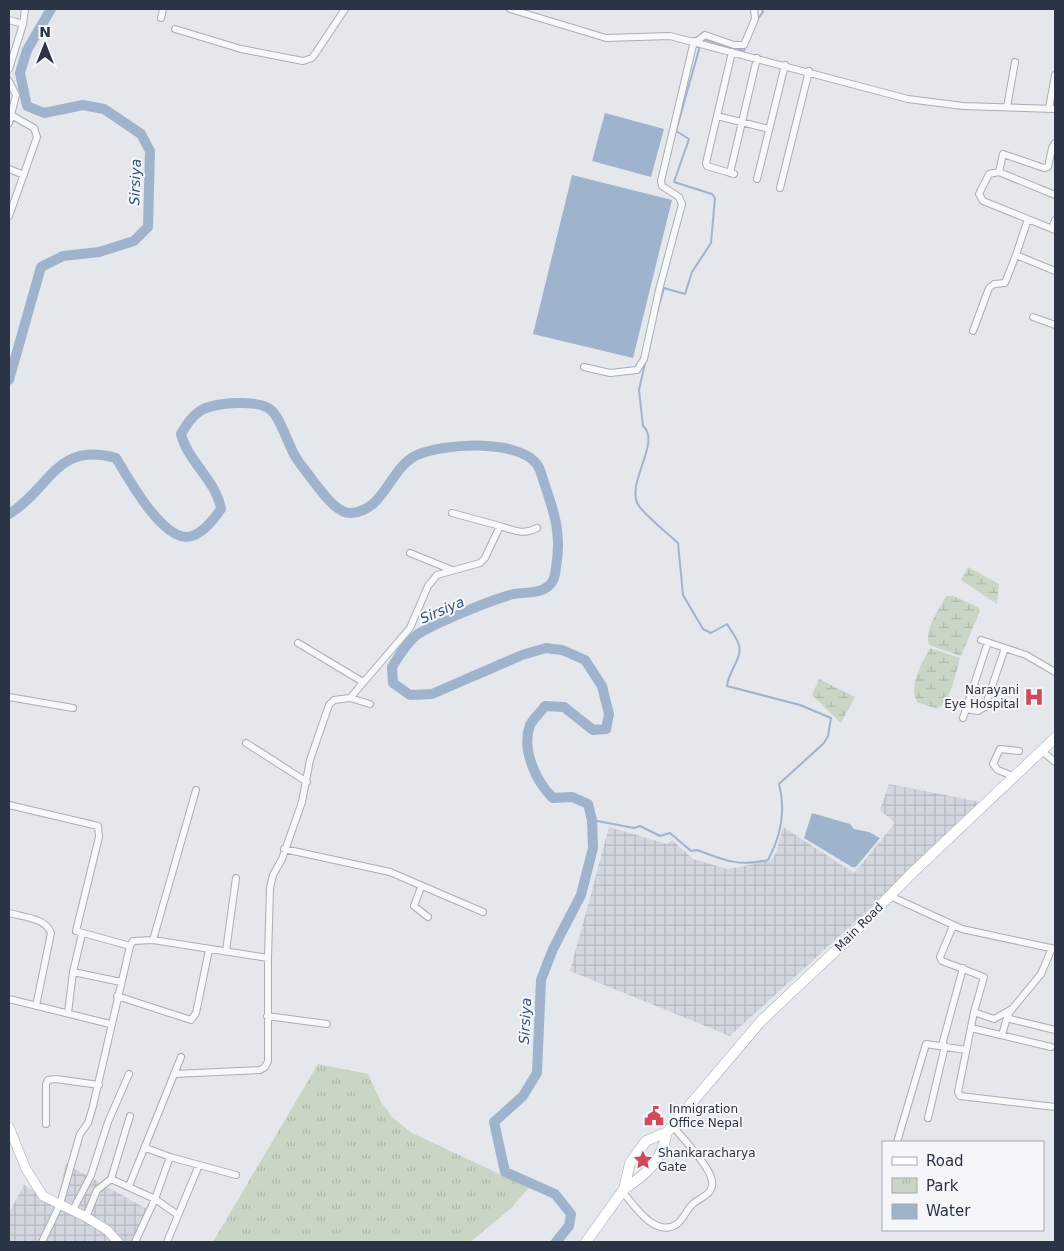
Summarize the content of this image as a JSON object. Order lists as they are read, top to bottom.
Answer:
{
  "streets": {
    "main road": ["Main Road"]
  },
  "water": ["Sirsiya"],
  "places": {
    "hospital": ["Narayani Eye Hospital"],
    "public building": ["Inmigration Office Nepal"],
    "place": ["Shankaracharya Gate"]
  },
  "legend": ["Road", "Park", "Water"],
  "north": "top"
}
